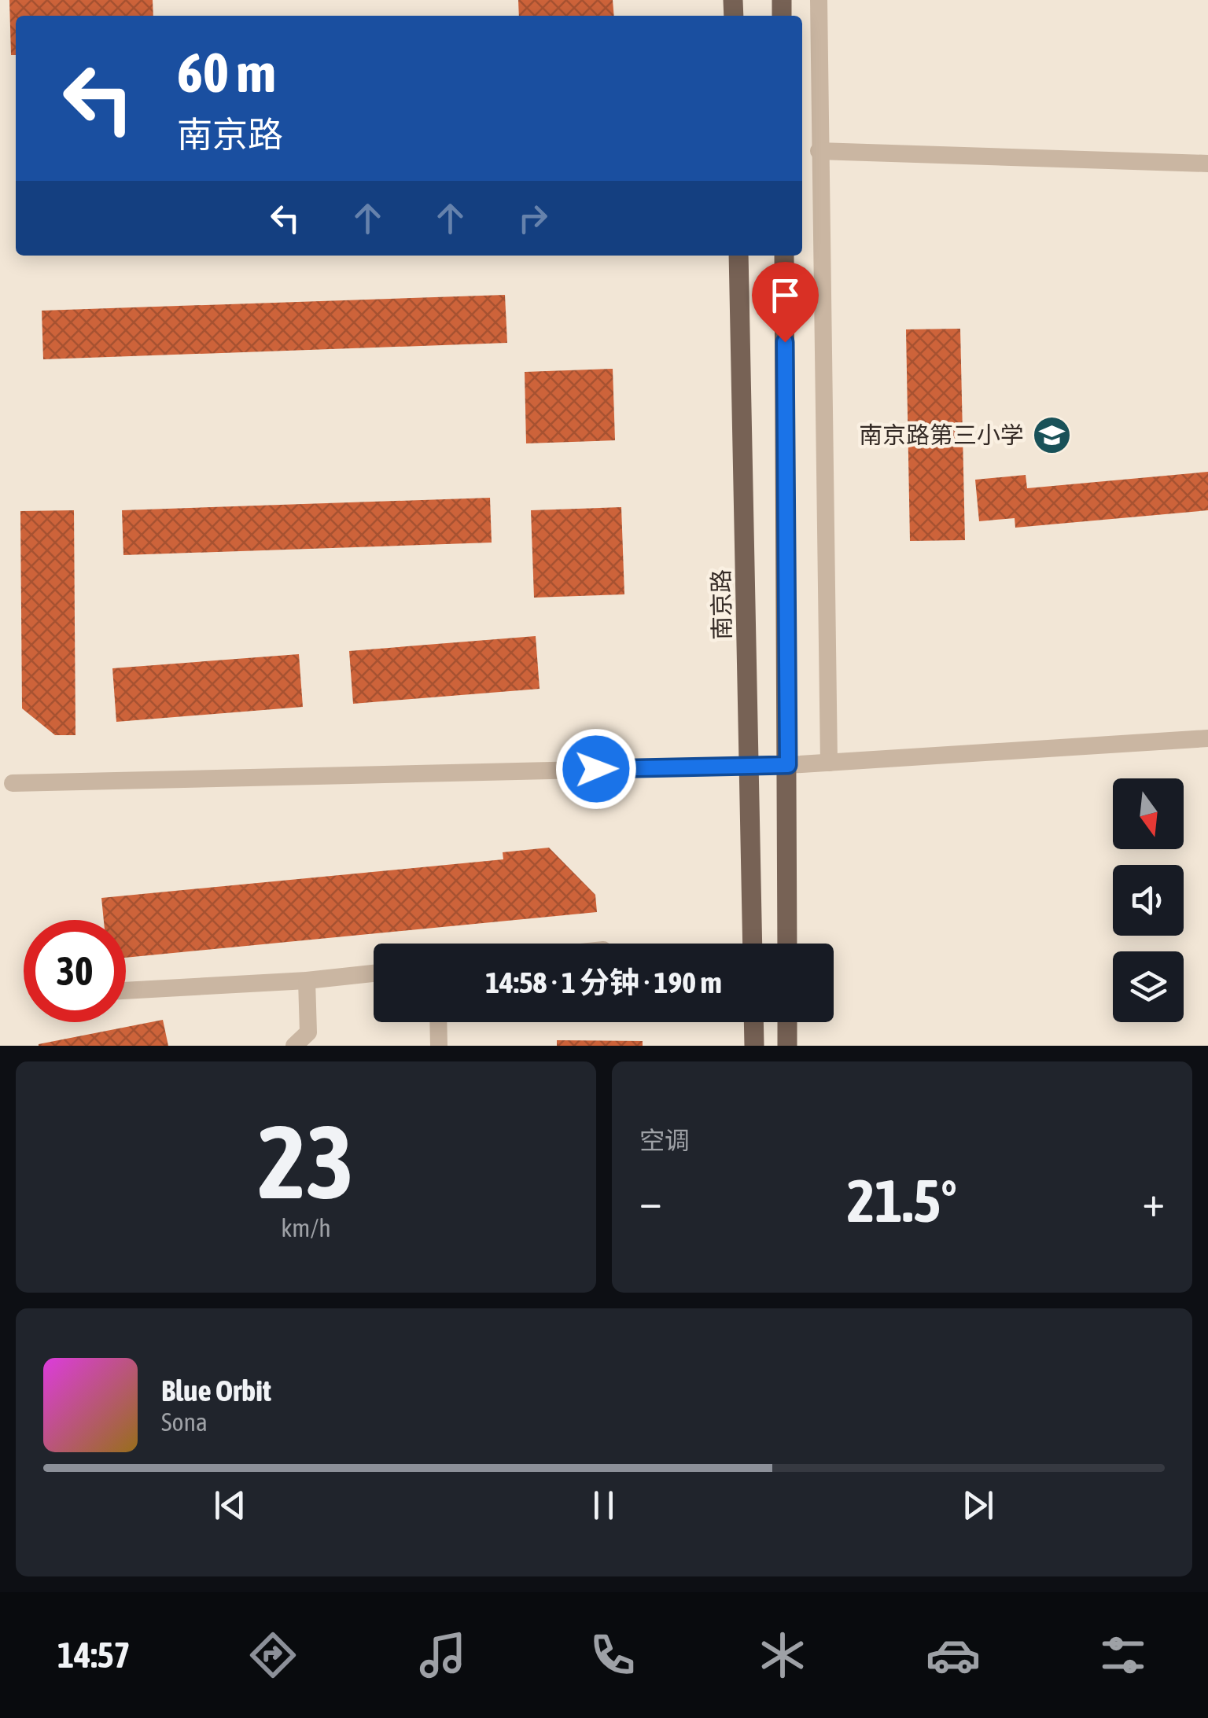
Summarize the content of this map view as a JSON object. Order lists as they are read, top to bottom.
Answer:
{
  "streets": {
    "main road": ["南京路"]
  },
  "places": {
    "school or university": ["南京路第三小学"]
  },
  "north": "bottom",
  "page": {
    "turn": ["60 m", "南京路"],
    "limit": "30",
    "trip": "14:58 · 1 分钟 · 190 m",
    "tile": [
      ["23", "km/h"],
      "空调"
    ],
    "heat": ["−", "21.5°", "+"],
    "song": ["Blue Orbit", "Sona"],
    "tabs": "14:57"
  }
}
